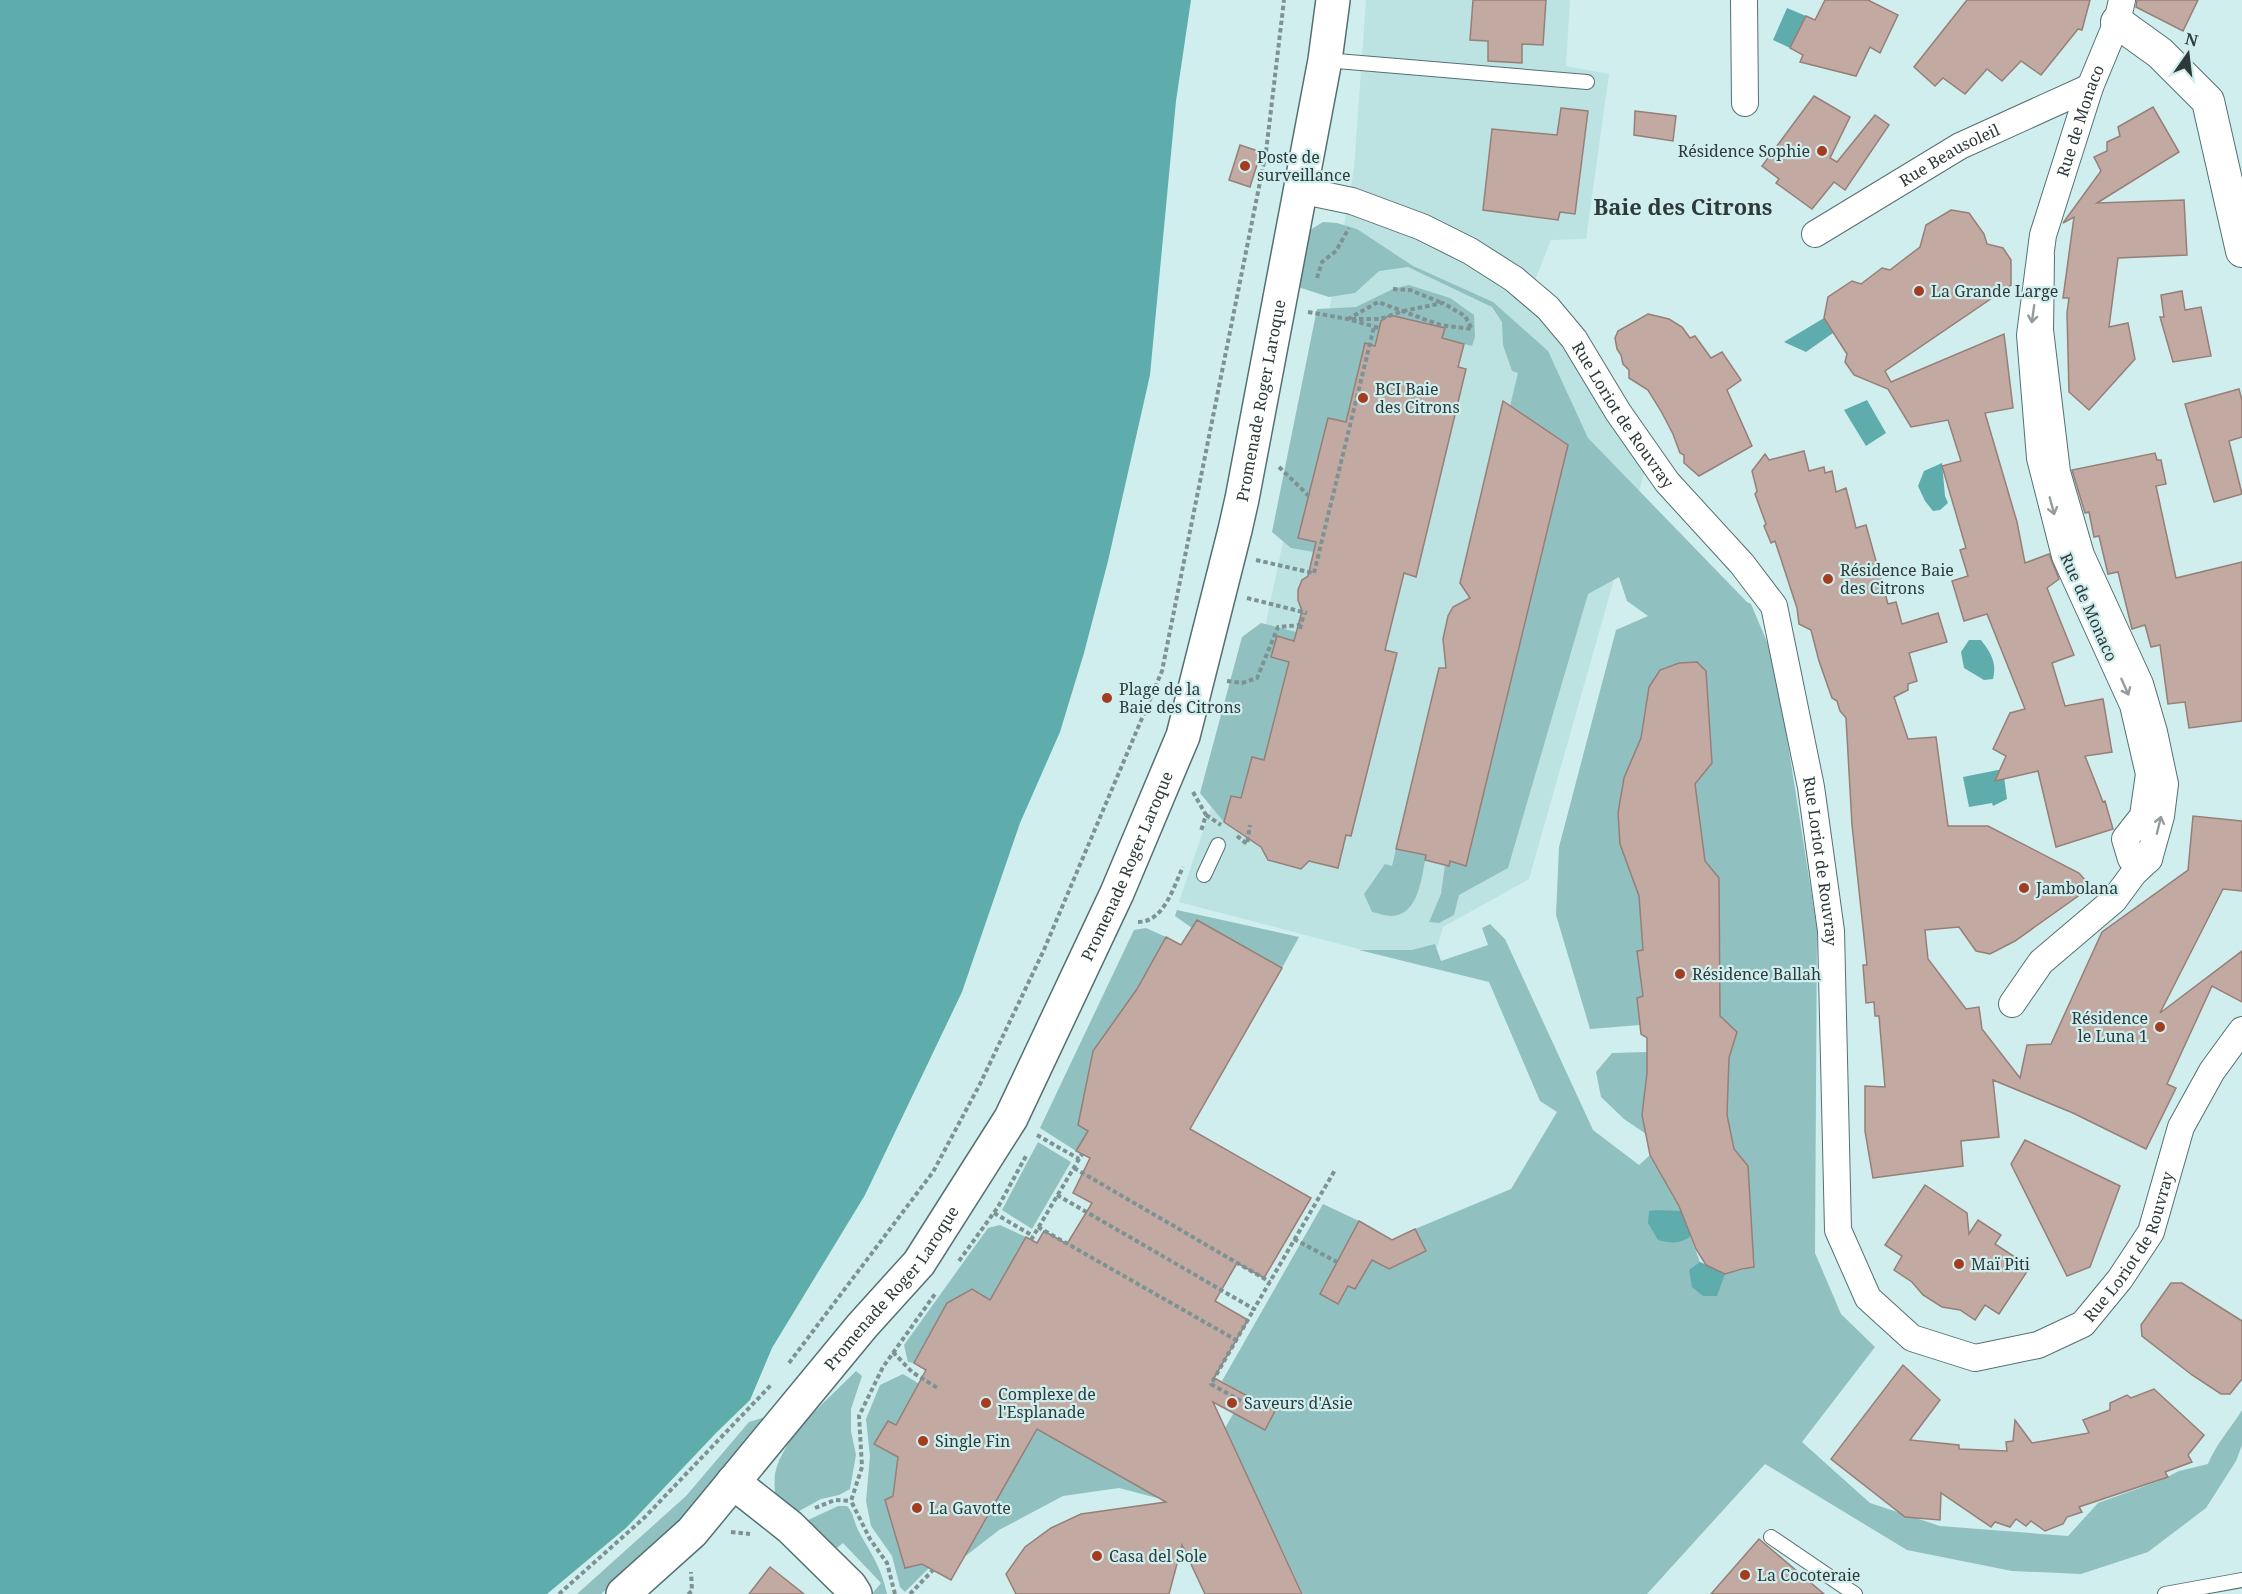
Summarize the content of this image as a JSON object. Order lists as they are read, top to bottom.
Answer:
{
  "streets": {
    "main road": ["Promenade Roger Laroque"],
    "street": ["Rue de Monaco", "Rue Beausoleil", "Rue Loriot de Rouvray"]
  },
  "crossings": [
    ["Rue de Monaco", "Rue Beausoleil"],
    ["Promenade Roger Laroque", "Rue Loriot de Rouvray"]
  ],
  "districts": ["Baie des Citrons"],
  "places": [
    "Résidence Sophie",
    "Poste de surveillance",
    "La Grande Large",
    "BCI Baie des Citrons",
    "Résidence Baie des Citrons",
    "Plage de la Baie des Citrons",
    "Jambolana",
    "Résidence Ballah",
    "Résidence le Luna 1",
    "Maï Piti",
    "Complexe de l'Esplanade",
    "Saveurs d'Asie",
    "Single Fin",
    "La Gavotte",
    "Casa del Sole",
    "La Cocoteraie"
  ],
  "north": "top"
}
